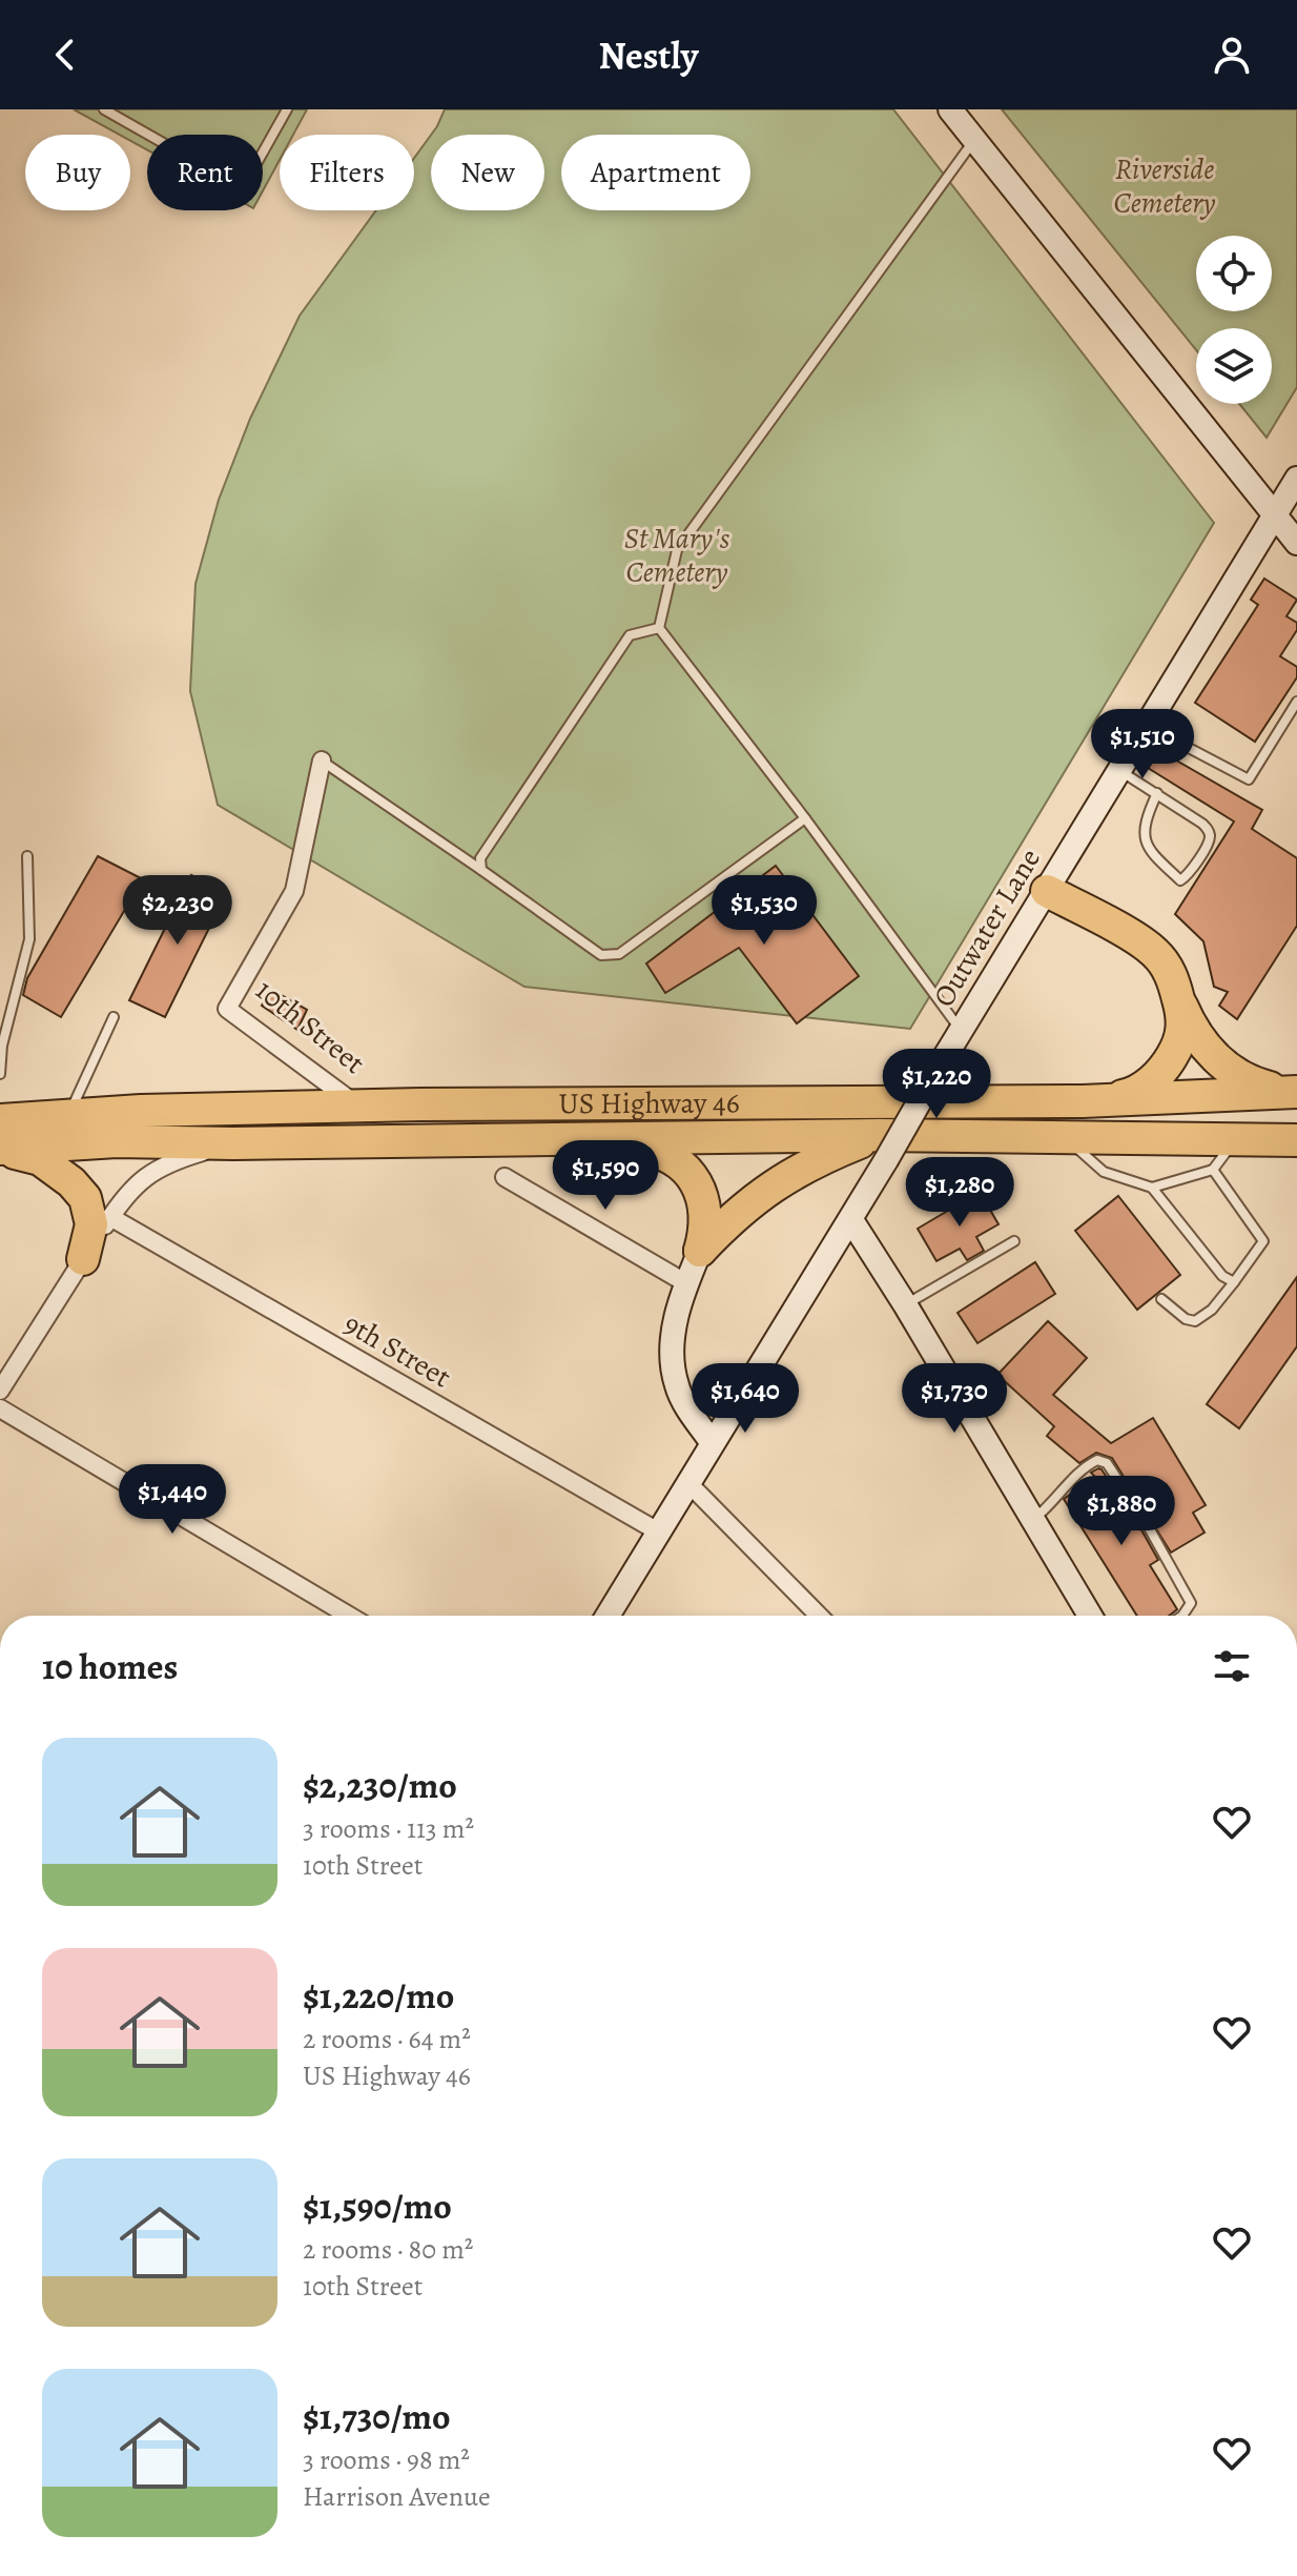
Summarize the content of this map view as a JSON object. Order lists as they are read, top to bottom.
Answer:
{
  "streets": {
    "highway": ["US Highway 46"],
    "street": ["Outwater Lane", "10th Street", "9th Street"]
  },
  "crossings": [
    ["Outwater Lane", "US Highway 46"],
    ["Outwater Lane", "9th Street"],
    ["10th Street", "US Highway 46"]
  ],
  "parks": ["Riverside Cemetery", "St Mary's Cemetery"],
  "page": {
    "header": "Nestly",
    "chip": [
      "Buy",
      "Rent",
      "Filters",
      "New",
      "Apartment"
    ],
    "price": [
      "$1,510",
      "$2,230",
      "$1,530",
      "$1,220",
      "$1,590",
      "$1,280",
      "$1,640",
      "$1,730",
      "$1,440",
      "$1,880"
    ],
    "heading": "10 homes",
    "list": [
      {
        "name": "$2,230/mo",
        "note": "3 rooms · 113 m² · 10th Street"
      },
      {
        "name": "$1,220/mo",
        "note": "2 rooms · 64 m² · US Highway 46"
      },
      {
        "name": "$1,590/mo",
        "note": "2 rooms · 80 m² · 10th Street"
      },
      {
        "name": "$1,730/mo",
        "note": "3 rooms · 98 m² · Harrison Avenue"
      }
    ]
  }
}
